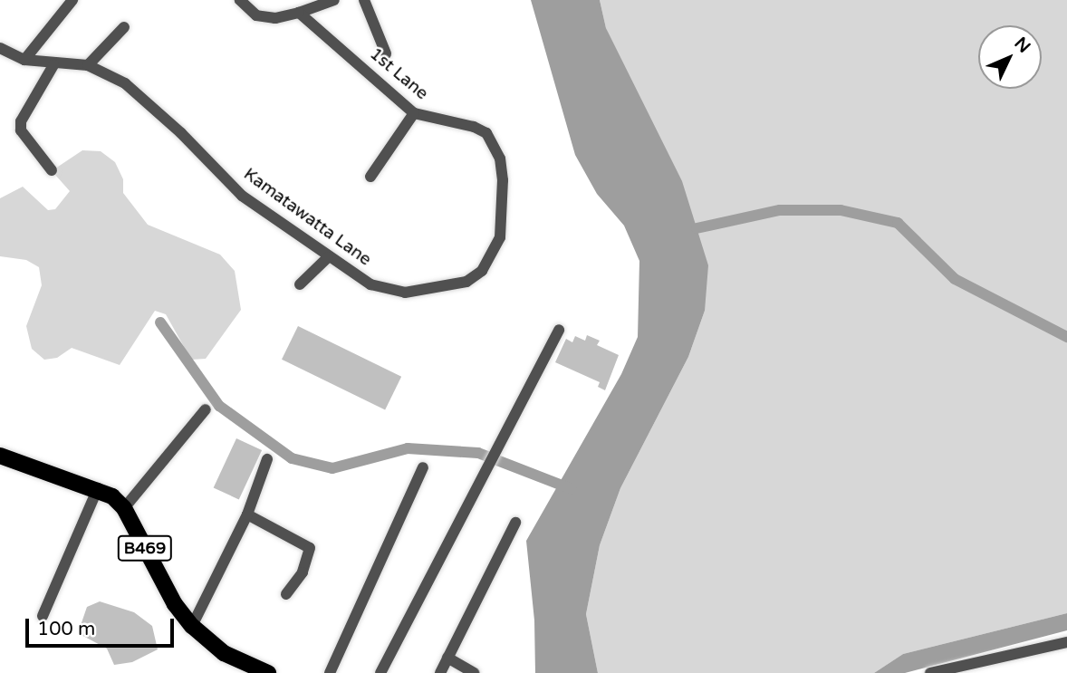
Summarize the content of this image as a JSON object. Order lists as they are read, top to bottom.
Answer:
{
  "streets": {
    "main road": ["B469"],
    "street": ["1st Lane", "Kamatawatta Lane"]
  },
  "crossings": [
    ["1st Lane", "Kamatawatta Lane"]
  ],
  "scale_bar": "100 m",
  "north": "top right"
}
